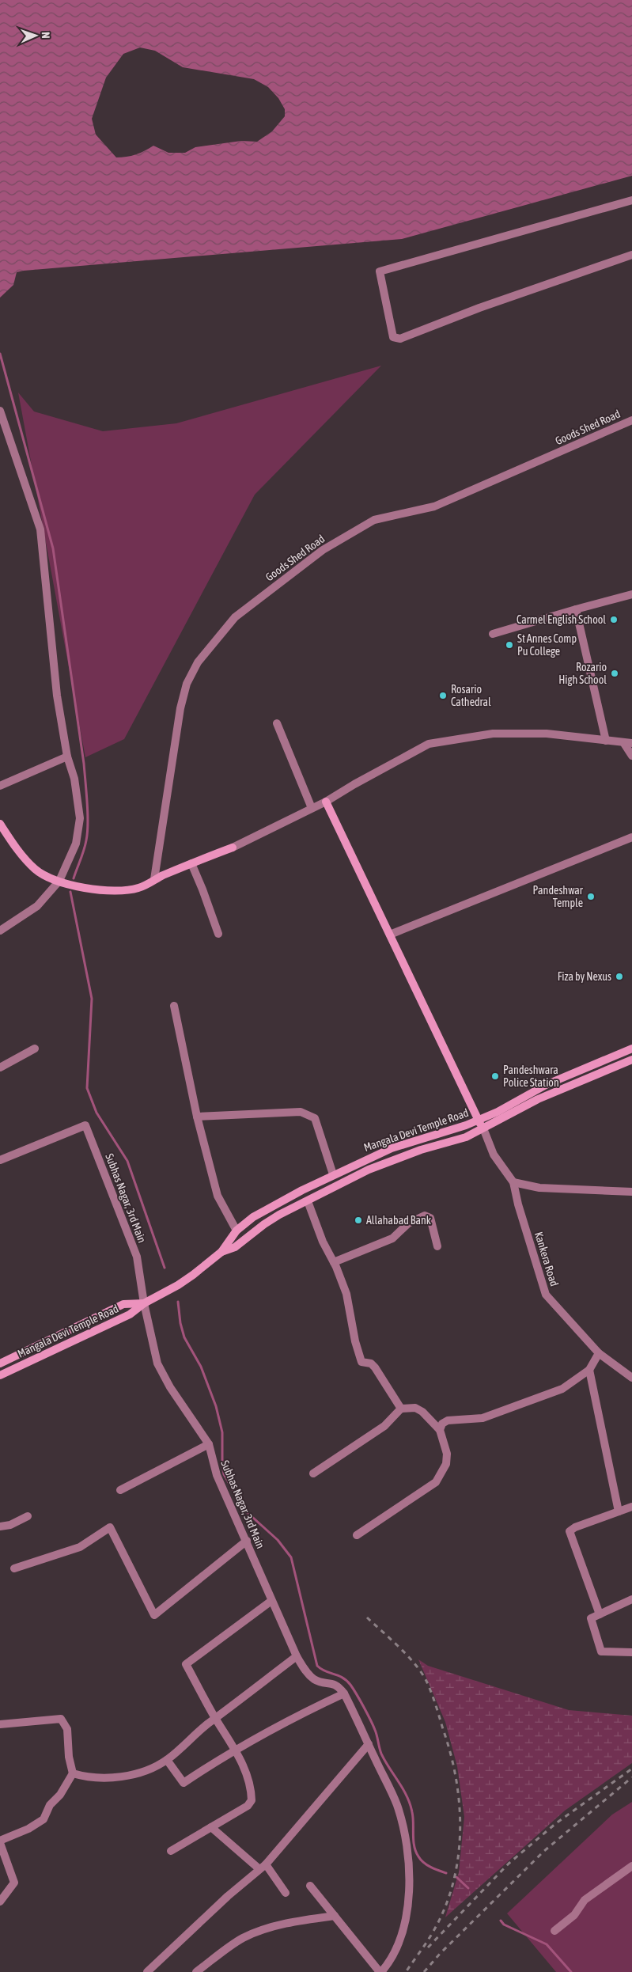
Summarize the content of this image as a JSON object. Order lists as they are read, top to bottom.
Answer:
{
  "streets": {
    "main road": ["Mangala Devi Temple Road"],
    "street": ["Goods Shed Road", "Subhas Nagar, 3rd Main", "Kankera Road"]
  },
  "crossings": [
    ["Mangala Devi Temple Road", "Subhas Nagar, 3rd Main"]
  ],
  "places": [
    "Carmel English School",
    "St Annes Comp Pu College",
    "Rozario High School",
    "Rosario Cathedral",
    "Pandeshwar Temple",
    "Fiza by Nexus",
    "Pandeshwara Police Station",
    "Allahabad Bank"
  ],
  "north": "right"
}
